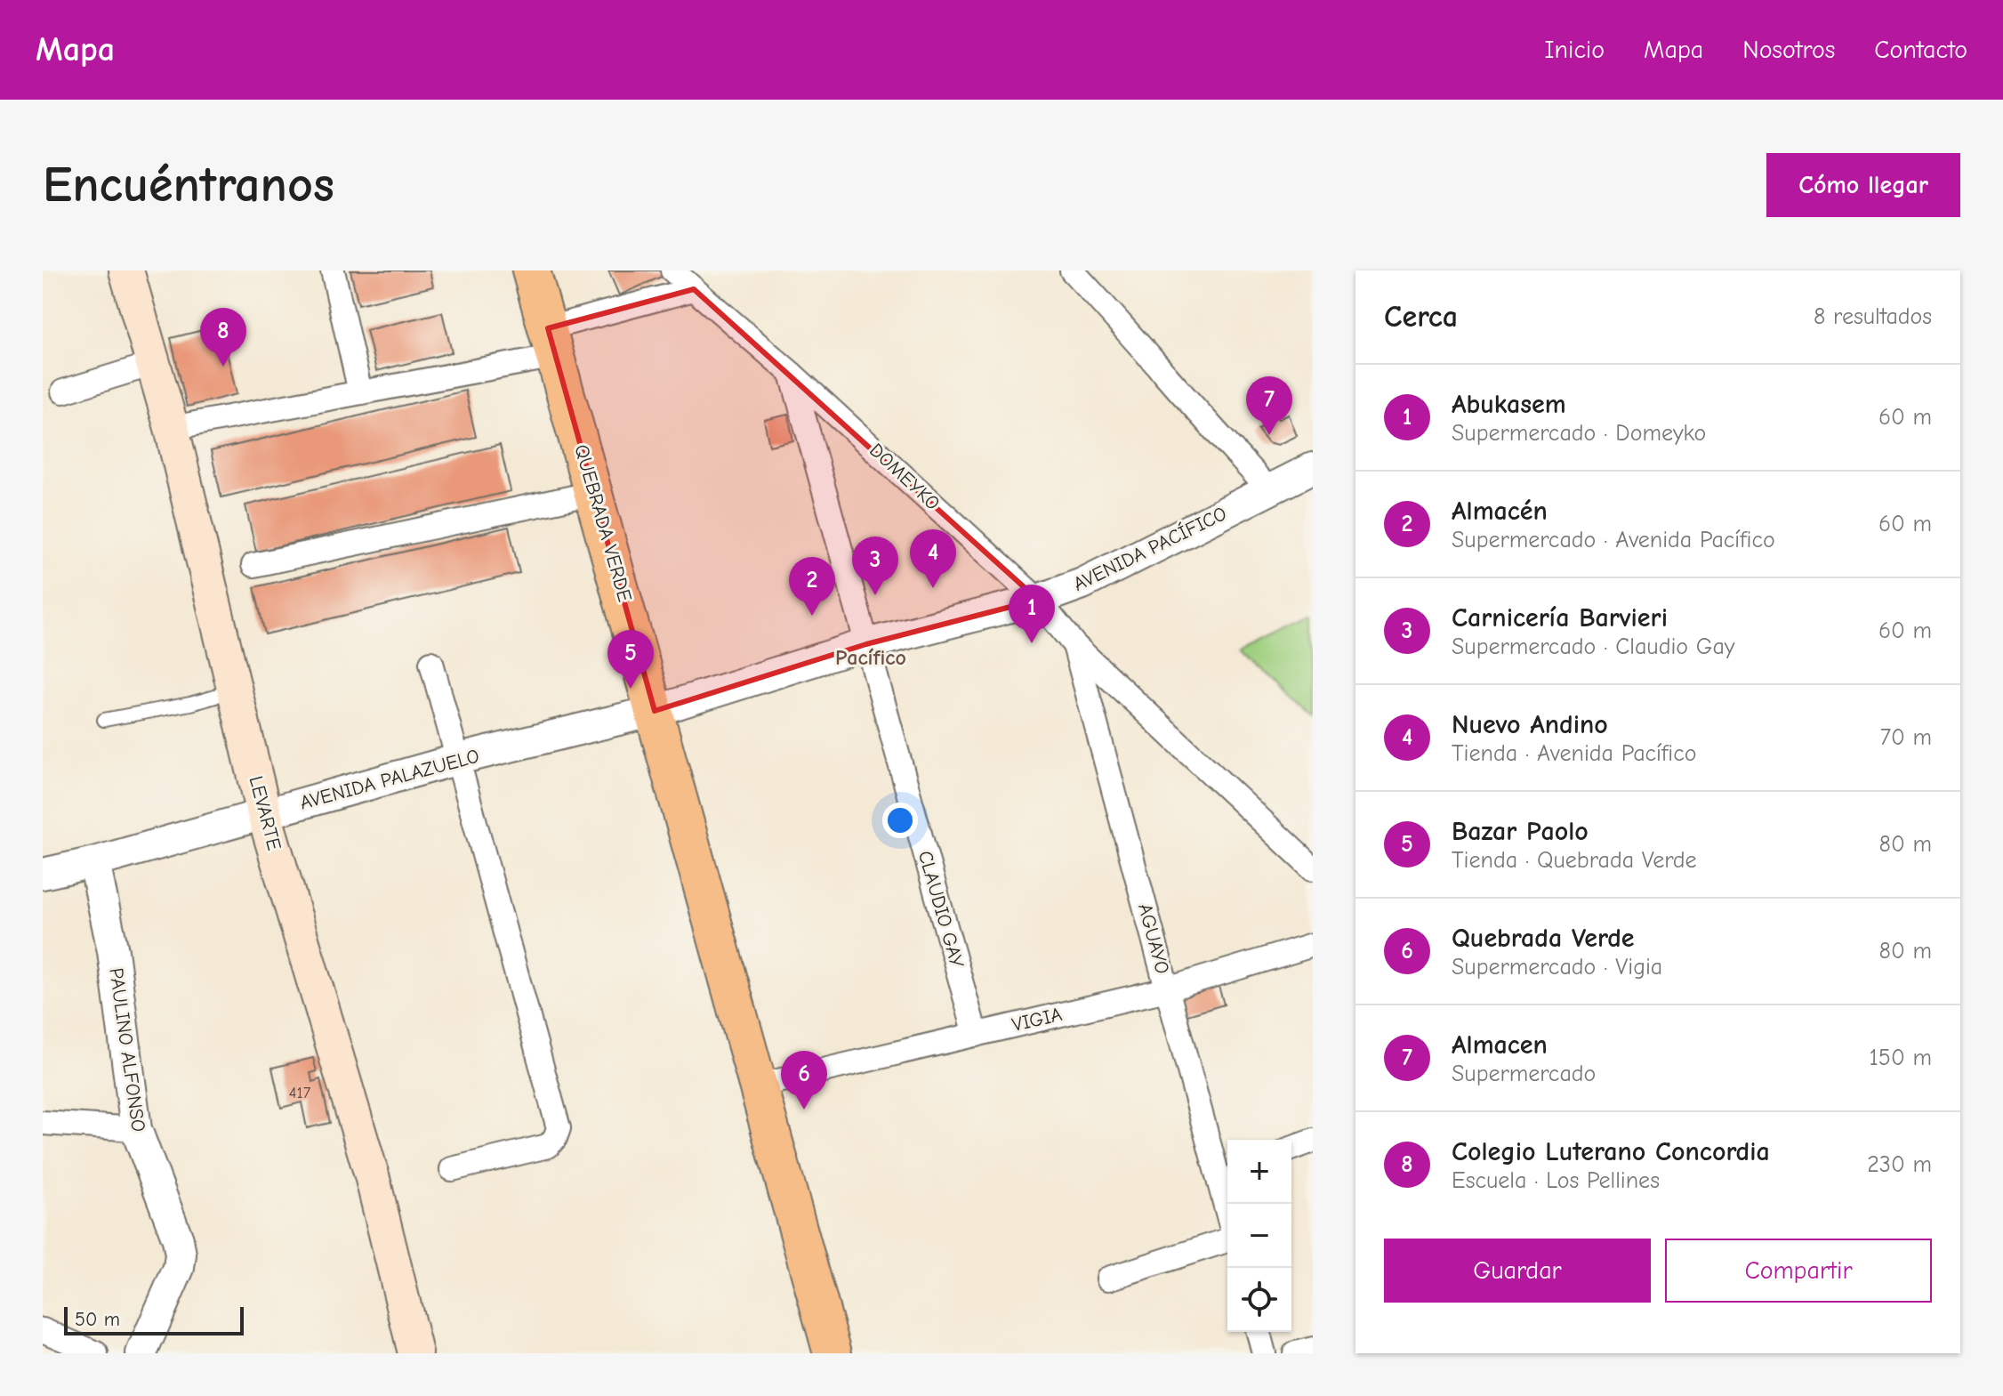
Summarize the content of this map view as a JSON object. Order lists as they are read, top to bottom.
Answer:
{
  "streets": {
    "main road": ["QUEBRADA VERDE", "LEVARTE"],
    "street": [
      "DOMEYKO",
      "AVENIDA PACÍFICO",
      "AVENIDA PALAZUELO",
      "CLAUDIO GAY",
      "AGUAYO",
      "VIGIA",
      "PAULINO ALFONSO"
    ]
  },
  "crossings": [
    ["DOMEYKO", "AVENIDA PACÍFICO"],
    ["DOMEYKO", "CLAUDIO GAY"],
    ["DOMEYKO", "AGUAYO"],
    ["QUEBRADA VERDE", "AVENIDA PACÍFICO"],
    ["QUEBRADA VERDE", "AVENIDA PALAZUELO"],
    ["QUEBRADA VERDE", "VIGIA"],
    ["AVENIDA PACÍFICO", "AVENIDA PALAZUELO"],
    ["AVENIDA PACÍFICO", "CLAUDIO GAY"],
    ["AVENIDA PALAZUELO", "LEVARTE"],
    ["AVENIDA PALAZUELO", "PAULINO ALFONSO"],
    ["CLAUDIO GAY", "VIGIA"],
    ["AGUAYO", "VIGIA"]
  ],
  "districts": ["Pacífico"],
  "house_numbers": ["417"],
  "scale_bar": "50 m",
  "page": {
    "header": "Mapa",
    "nav": [
      "Inicio",
      "Mapa",
      "Nosotros",
      "Contacto"
    ],
    "buttons": [
      "Cómo llegar",
      ["Guardar", "Compartir"]
    ],
    "title": "Encuéntranos",
    "heading": ["Cerca", "8 resultados"],
    "pins": [
      "8",
      "7",
      "4",
      "3",
      "2",
      "1",
      "5",
      "6"
    ],
    "list": [
      {
        "mark": "1",
        "name": "Abukasem",
        "note": "Supermercado · Domeyko",
        "value": "60 m"
      },
      {
        "mark": "2",
        "name": "Almacén",
        "note": "Supermercado · Avenida Pacífico",
        "value": "60 m"
      },
      {
        "mark": "3",
        "name": "Carnicería Barvieri",
        "note": "Supermercado · Claudio Gay",
        "value": "60 m"
      },
      {
        "mark": "4",
        "name": "Nuevo Andino",
        "note": "Tienda · Avenida Pacífico",
        "value": "70 m"
      },
      {
        "mark": "5",
        "name": "Bazar Paolo",
        "note": "Tienda · Quebrada Verde",
        "value": "80 m"
      },
      {
        "mark": "6",
        "name": "Quebrada Verde",
        "note": "Supermercado · Vigia",
        "value": "80 m"
      },
      {
        "mark": "7",
        "name": "Almacen",
        "note": "Supermercado",
        "value": "150 m"
      },
      {
        "mark": "8",
        "name": "Colegio Luterano Concordia",
        "note": "Escuela · Los Pellines",
        "value": "230 m"
      }
    ],
    "map_buttons": ["+", "−"],
    "scale": "50 m"
  }
}
